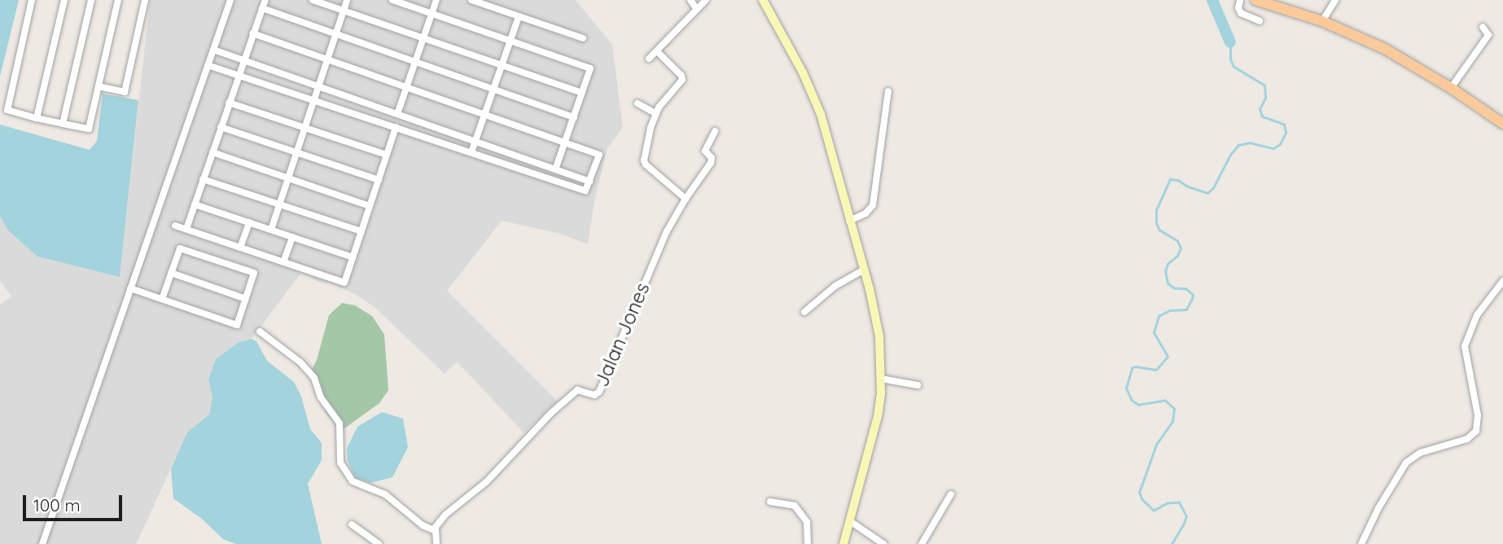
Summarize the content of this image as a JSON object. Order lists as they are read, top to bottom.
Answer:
{
  "streets": {
    "street": ["Jalan Jones"]
  },
  "scale_bar": "100 m"
}
